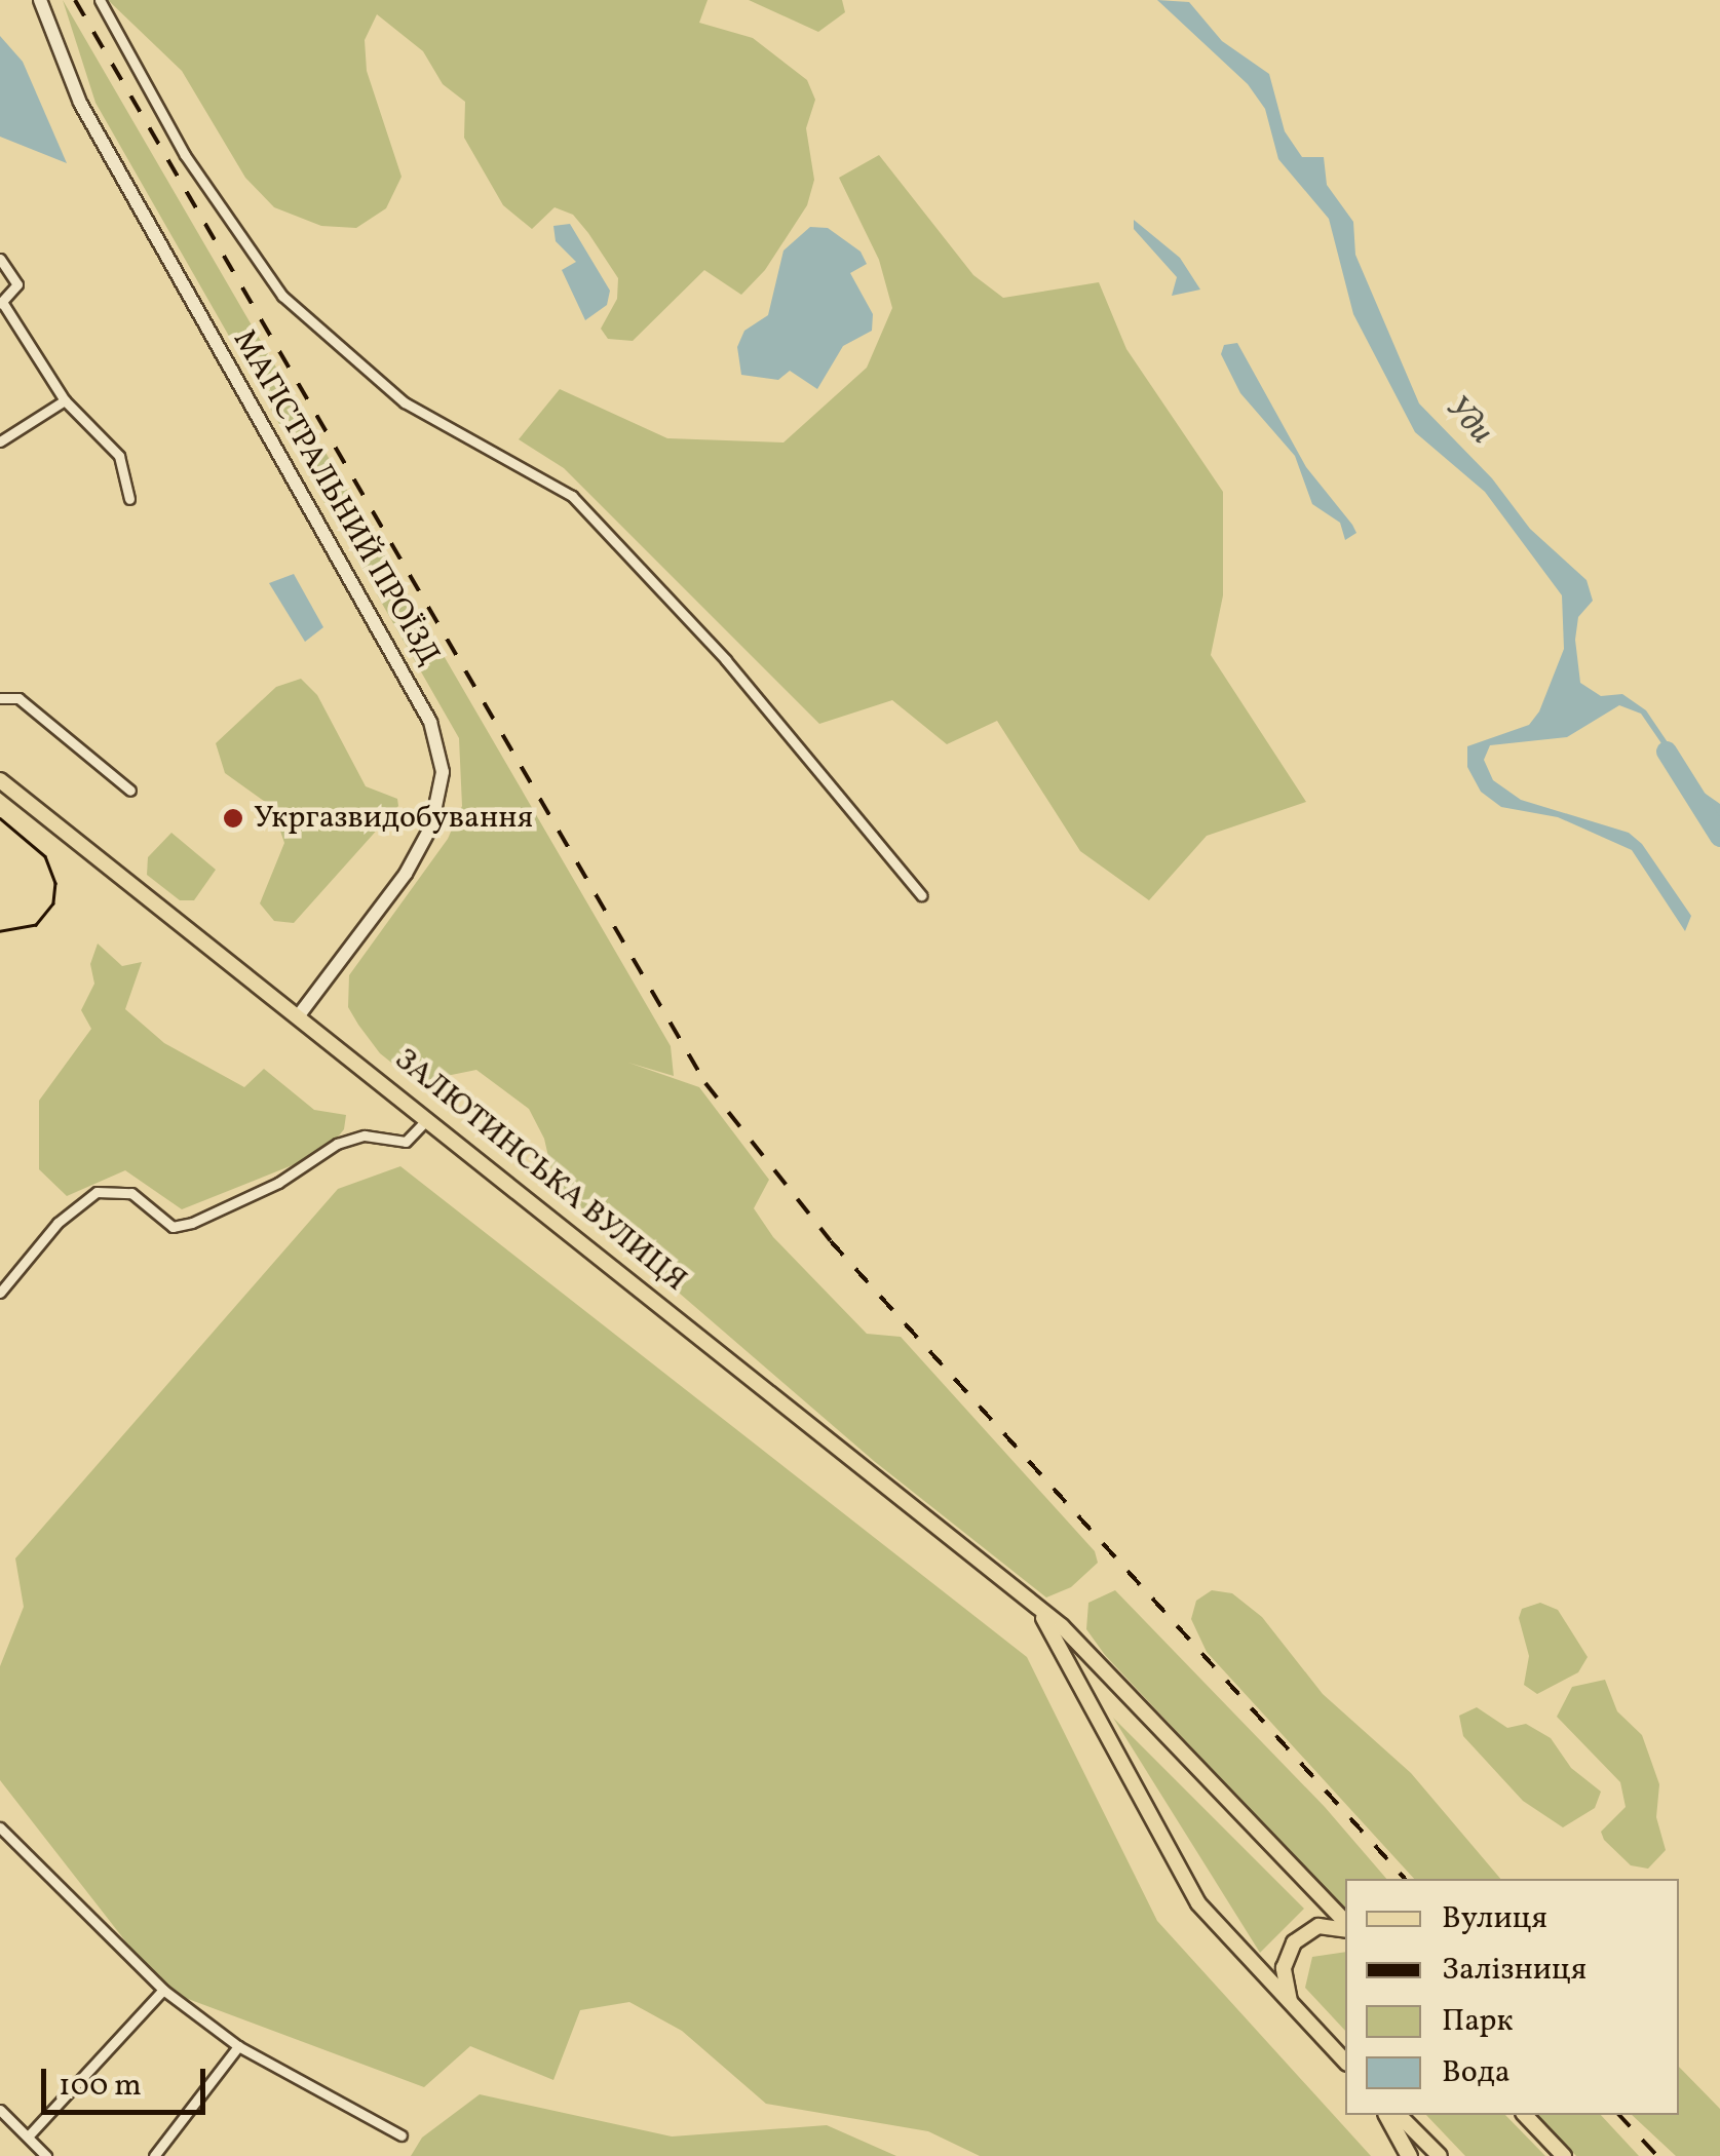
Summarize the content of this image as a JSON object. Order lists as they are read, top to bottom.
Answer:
{
  "streets": {
    "main road": ["МАГІСТРАЛЬНИЙ ПРОЇЗД", "ЗАЛЮТИНСЬКА ВУЛИЦЯ"]
  },
  "crossings": [
    ["МАГІСТРАЛЬНИЙ ПРОЇЗД", "ЗАЛЮТИНСЬКА ВУЛИЦЯ"]
  ],
  "water": ["Уди"],
  "places": ["Укргазвидобування"],
  "legend": [
    "Вулиця",
    "Залізниця",
    "Парк",
    "Вода"
  ],
  "scale_bar": "100 m"
}
